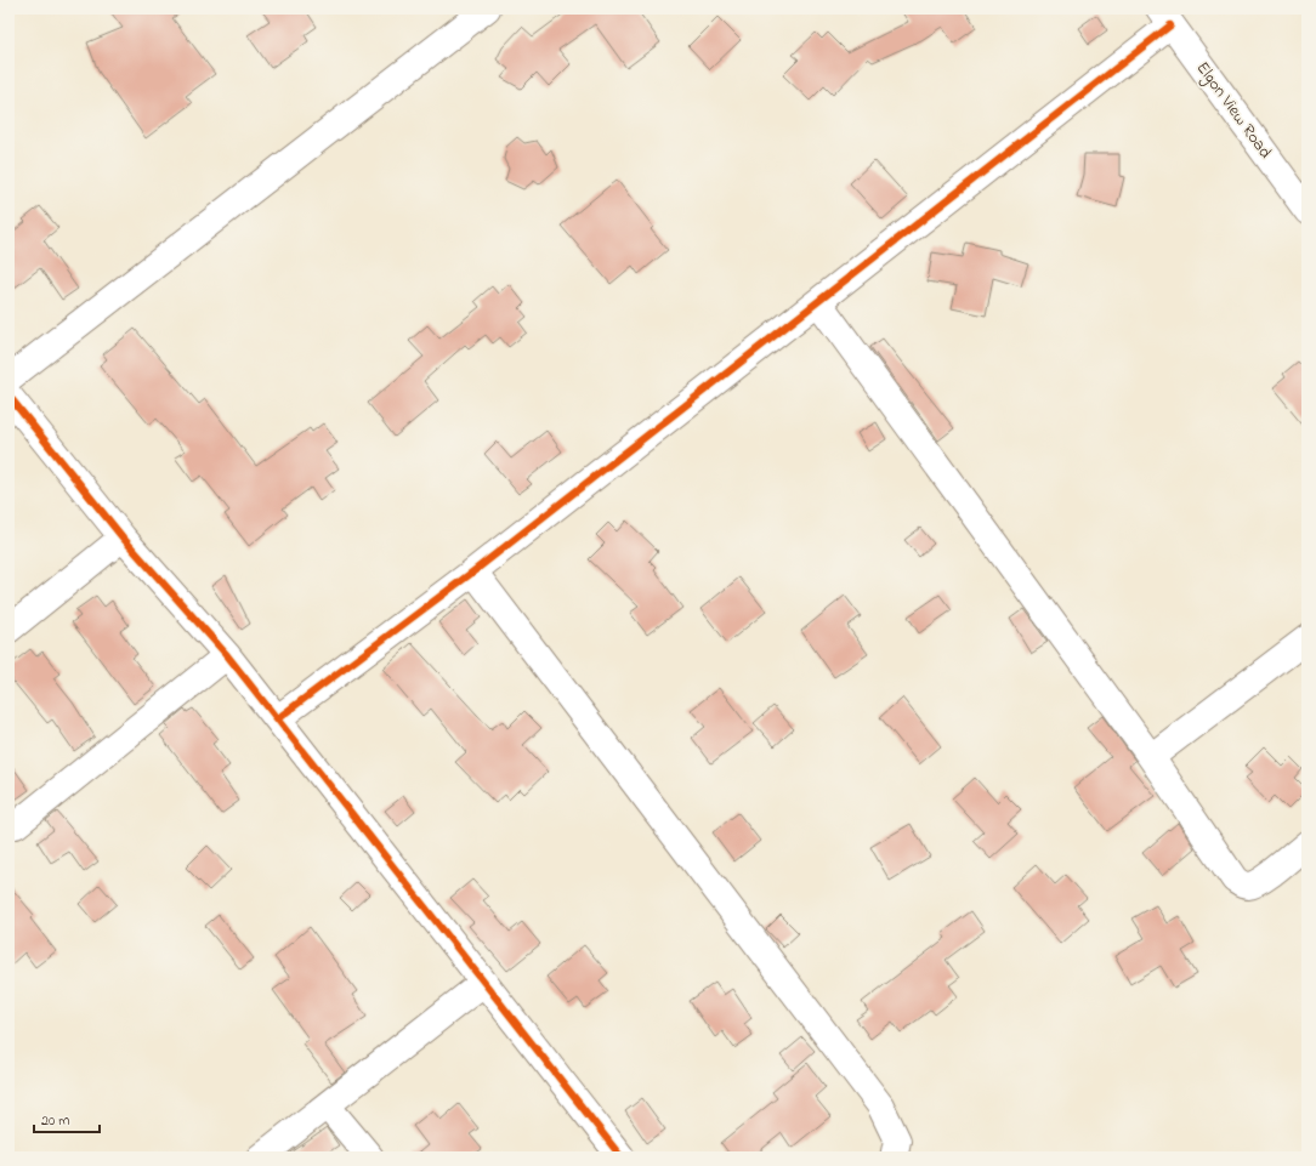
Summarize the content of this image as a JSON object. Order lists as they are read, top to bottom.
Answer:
{
  "streets": {
    "street": ["Elgon View Road"]
  },
  "scale_bar": "20 m"
}
